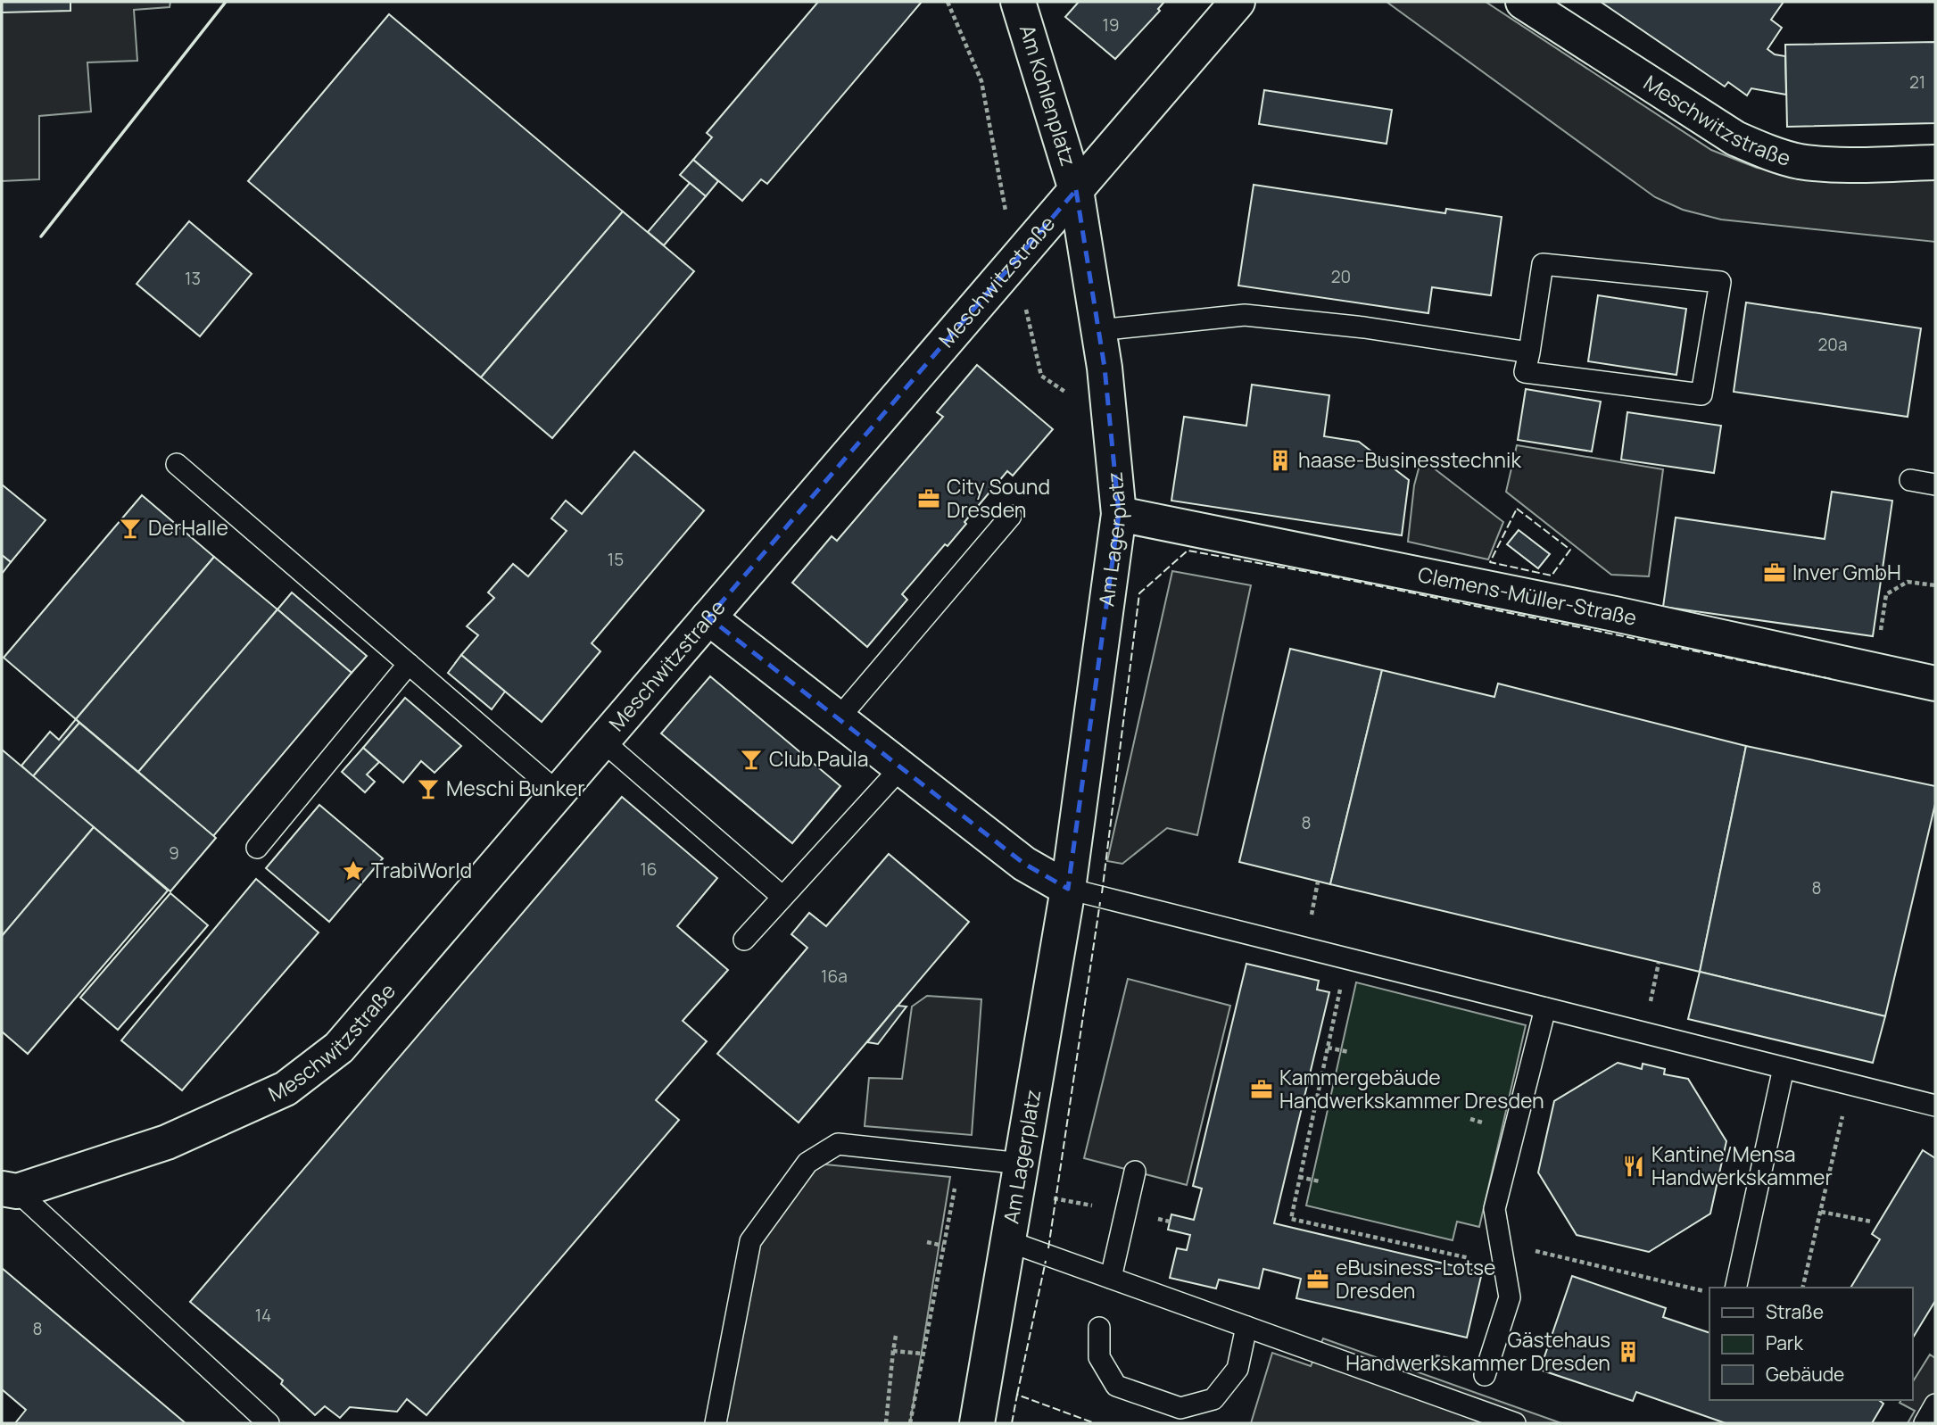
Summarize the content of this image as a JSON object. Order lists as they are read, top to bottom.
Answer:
{
  "streets": {
    "street": [
      "Am Kohlenplatz",
      "Meschwitzstraße",
      "Am Lagerplatz",
      "Clemens-Müller-Straße"
    ]
  },
  "crossings": [
    ["Am Kohlenplatz", "Meschwitzstraße"],
    ["Am Kohlenplatz", "Am Lagerplatz"],
    ["Meschwitzstraße", "Am Lagerplatz"],
    ["Am Lagerplatz", "Clemens-Müller-Straße"]
  ],
  "places": {
    "building": ["haase-Businesstechnik", "Gästehaus Handwerkskammer Dresden"],
    "office": [
      "City Sound Dresden",
      "Inver GmbH",
      "Kammergebäude Handwerkskammer Dresden",
      "eBusiness-Lotse Dresden"
    ],
    "bar": ["DerHalle", "Club Paula", "Meschi Bunker"],
    "place": ["TrabiWorld"],
    "restaurant": ["Kantine/Mensa Handwerkskammer"]
  },
  "house_numbers": [
    "19",
    "21",
    "20",
    "13",
    "20a",
    "15",
    "8",
    "9",
    "16",
    "8",
    "16a",
    "14",
    "8"
  ],
  "legend": ["Straße", "Park", "Gebäude"]
}
